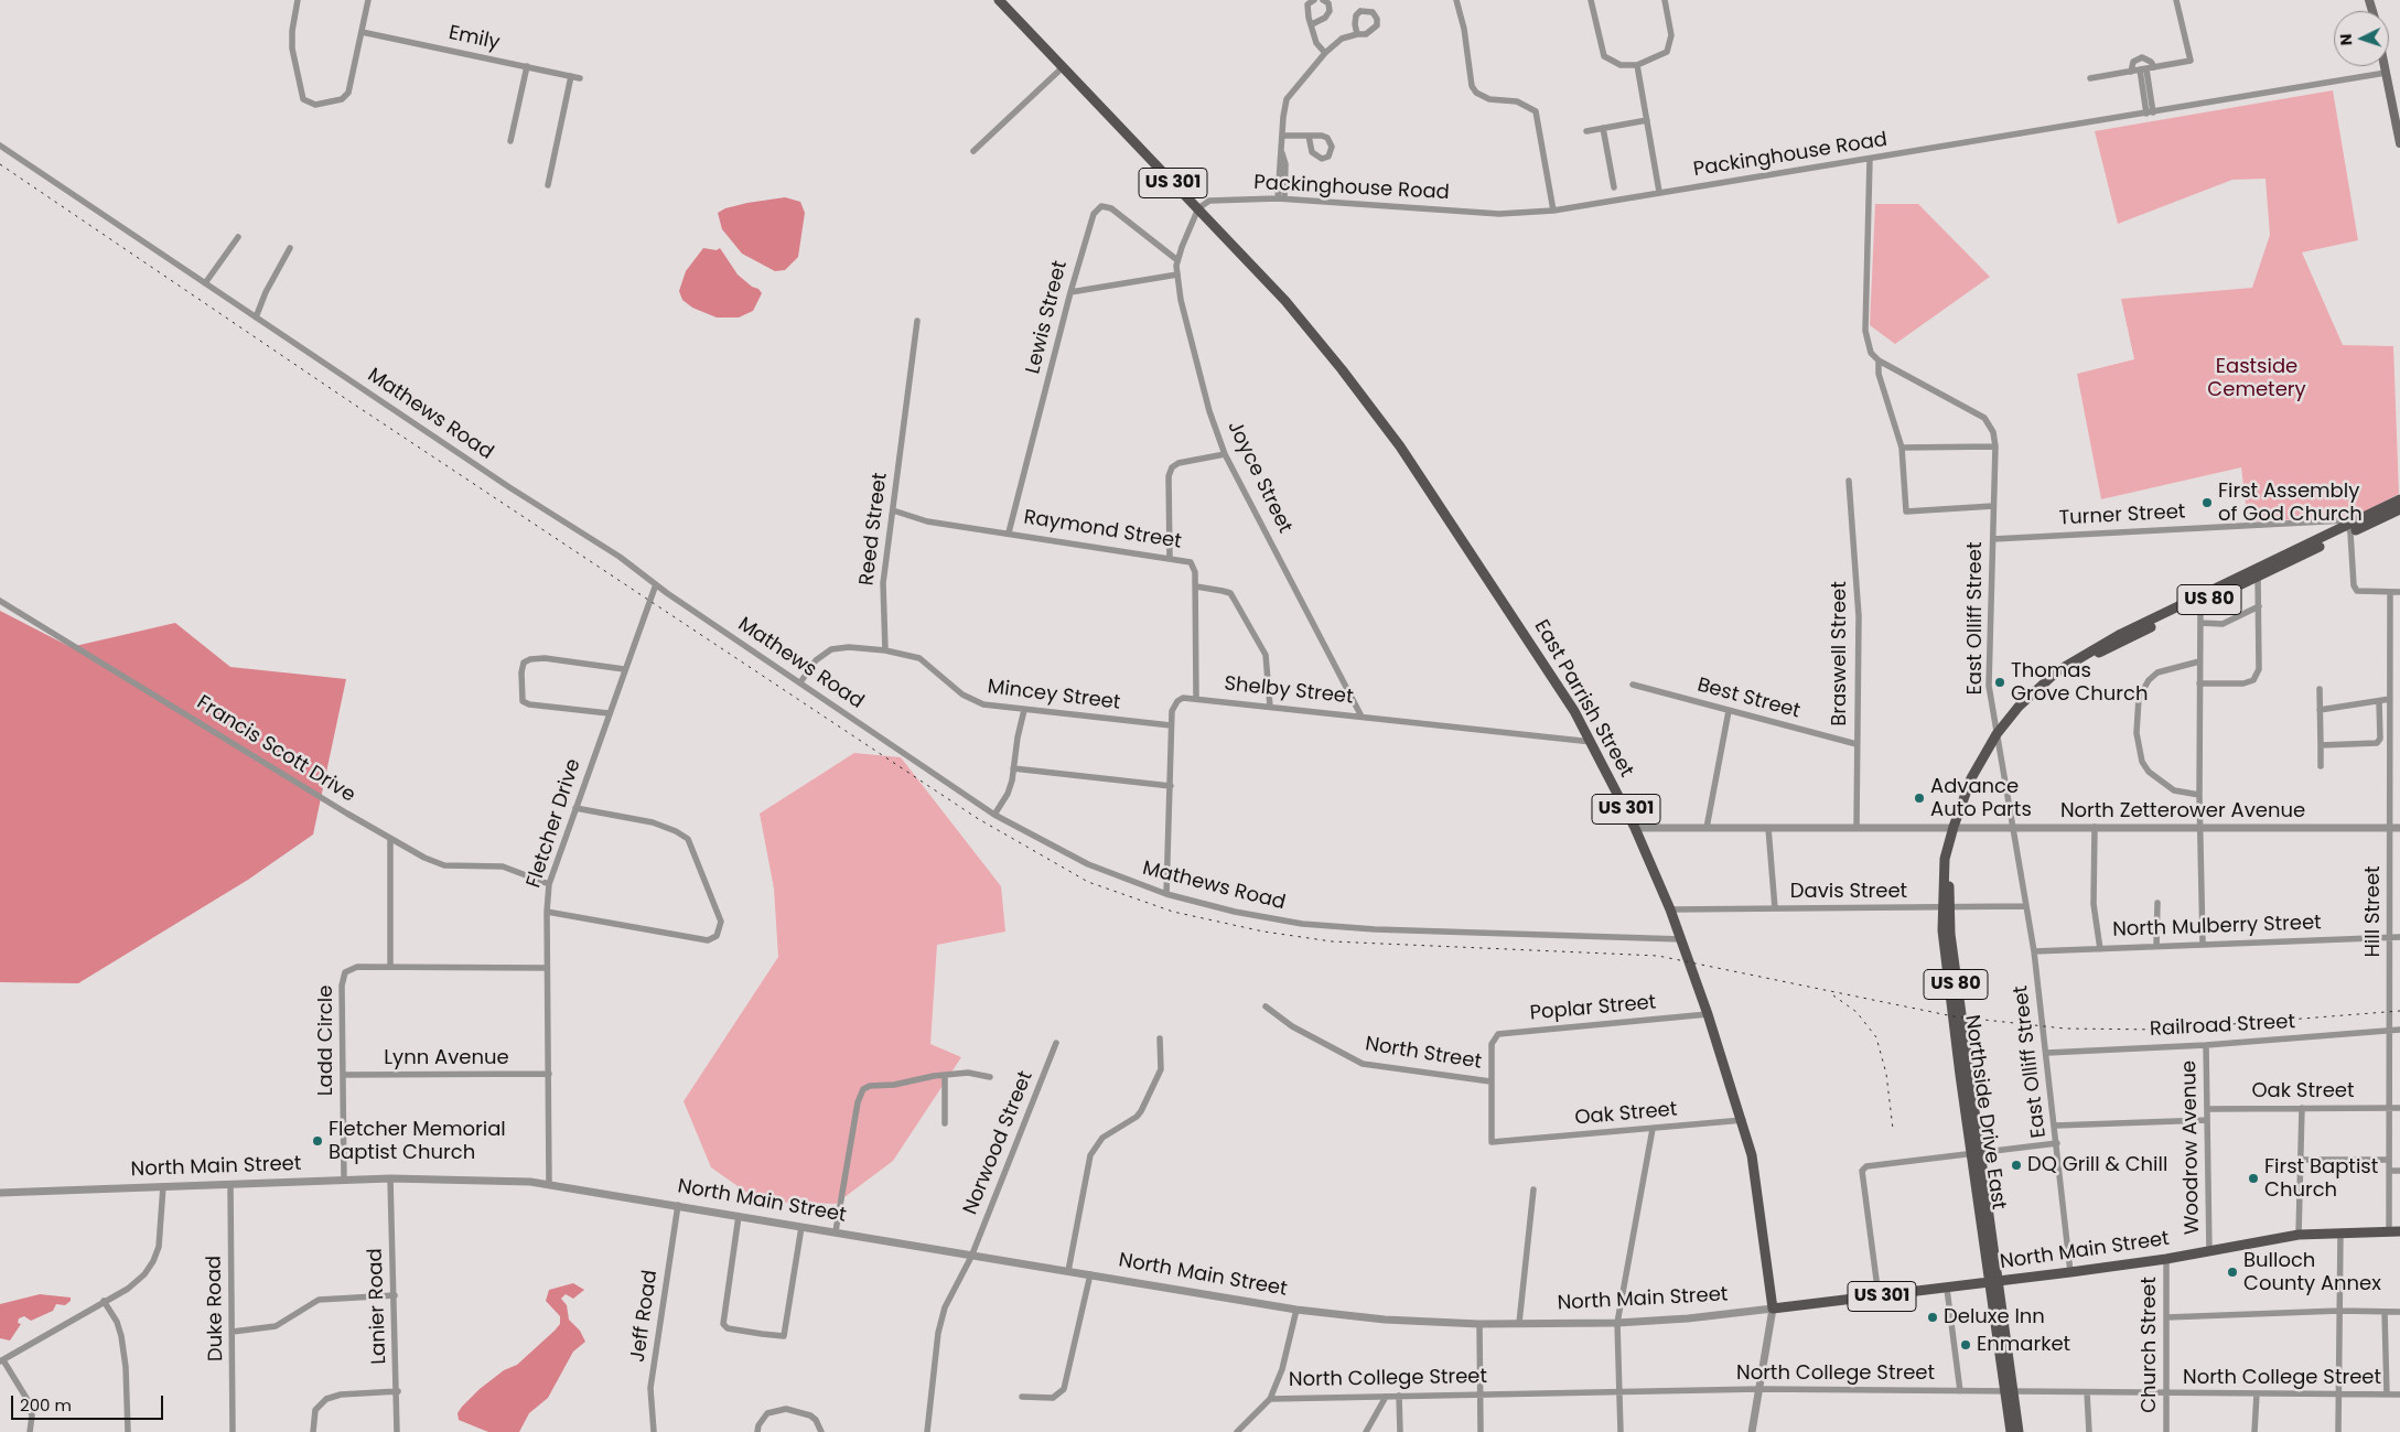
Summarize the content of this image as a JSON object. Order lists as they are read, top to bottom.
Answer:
{
  "streets": {
    "main road": [
      "US 301",
      "US 80",
      "East Parrish Street",
      "Northside Drive East",
      "North Main Street"
    ],
    "street": [
      "Emily",
      "Packinghouse Road",
      "Lewis Street",
      "Mathews Road",
      "Joyce Street",
      "Turner Street",
      "Reed Street",
      "Raymond Street",
      "East Olliff Street",
      "Braswell Street",
      "Shelby Street",
      "Mincey Street",
      "Best Street",
      "Francis Scott Drive",
      "North Zetterower Avenue",
      "Fletcher Drive",
      "Davis Street",
      "Hill Street",
      "North Mulberry Street",
      "Poplar Street",
      "Railroad Street",
      "Ladd Circle",
      "North Street",
      "Lynn Avenue",
      "Oak Street",
      "Norwood Street",
      "Woodrow Avenue",
      "Lanier Road",
      "Duke Road",
      "Jeff Road",
      "Church Street",
      "North College Street"
    ]
  },
  "crossings": [
    ["Packinghouse Road", "US 301"],
    ["Packinghouse Road", "Joyce Street"],
    ["Packinghouse Road", "East Parrish Street"],
    ["US 301", "Joyce Street"],
    ["US 301", "East Parrish Street"],
    ["Lewis Street", "Joyce Street"],
    ["Lewis Street", "Raymond Street"],
    ["Mathews Road", "Shelby Street"],
    ["Mathews Road", "Mincey Street"],
    ["Mathews Road", "East Parrish Street"],
    ["Mathews Road", "Fletcher Drive"],
    ["Joyce Street", "Shelby Street"],
    ["Joyce Street", "East Parrish Street"],
    ["Turner Street", "East Olliff Street"],
    ["Turner Street", "Northside Drive East"],
    ["Reed Street", "Raymond Street"],
    ["Reed Street", "Mincey Street"],
    ["East Olliff Street", "North Zetterower Avenue"],
    ["East Olliff Street", "Davis Street"],
    ["East Olliff Street", "North Mulberry Street"],
    ["East Olliff Street", "Railroad Street"],
    ["East Olliff Street", "Northside Drive East"],
    ["East Olliff Street", "North Main Street"],
    ["Braswell Street", "Best Street"],
    ["Braswell Street", "North Zetterower Avenue"],
    ["Shelby Street", "Mincey Street"],
    ["Shelby Street", "East Parrish Street"],
    ["East Parrish Street", "North Zetterower Avenue"],
    ["East Parrish Street", "Davis Street"],
    ["East Parrish Street", "Poplar Street"],
    ["East Parrish Street", "Oak Street"],
    ["East Parrish Street", "North Main Street"],
    ["Francis Scott Drive", "Fletcher Drive"],
    ["North Zetterower Avenue", "Hill Street"],
    ["North Zetterower Avenue", "Northside Drive East"],
    ["Fletcher Drive", "Ladd Circle"],
    ["Fletcher Drive", "Lynn Avenue"],
    ["Fletcher Drive", "North Main Street"],
    ["Davis Street", "Northside Drive East"],
    ["Hill Street", "North Mulberry Street"],
    ["Hill Street", "Railroad Street"],
    ["Hill Street", "Oak Street"],
    ["Hill Street", "North Main Street"],
    ["Poplar Street", "North Street"],
    ["Poplar Street", "Oak Street"],
    ["Railroad Street", "Woodrow Avenue"],
    ["Ladd Circle", "Lynn Avenue"],
    ["Ladd Circle", "North Main Street"],
    ["North Street", "Oak Street"],
    ["Oak Street", "Woodrow Avenue"],
    ["Northside Drive East", "North Main Street"],
    ["Northside Drive East", "North College Street"],
    ["Norwood Street", "North Main Street"],
    ["Woodrow Avenue", "North Main Street"],
    ["North Main Street", "Lanier Road"],
    ["North Main Street", "Duke Road"],
    ["North Main Street", "Jeff Road"],
    ["North Main Street", "Church Street"],
    ["Church Street", "North College Street"]
  ],
  "parks": ["Eastside Cemetery"],
  "places": [
    "First Assembly of God Church",
    "Thomas Grove Church",
    "Advance Auto Parts",
    "Fletcher Memorial Baptist Church",
    "DQ Grill & Chill",
    "First Baptist Church",
    "Bulloch County Annex",
    "Deluxe Inn",
    "Enmarket"
  ],
  "scale_bar": "200 m",
  "north": "left"
}
